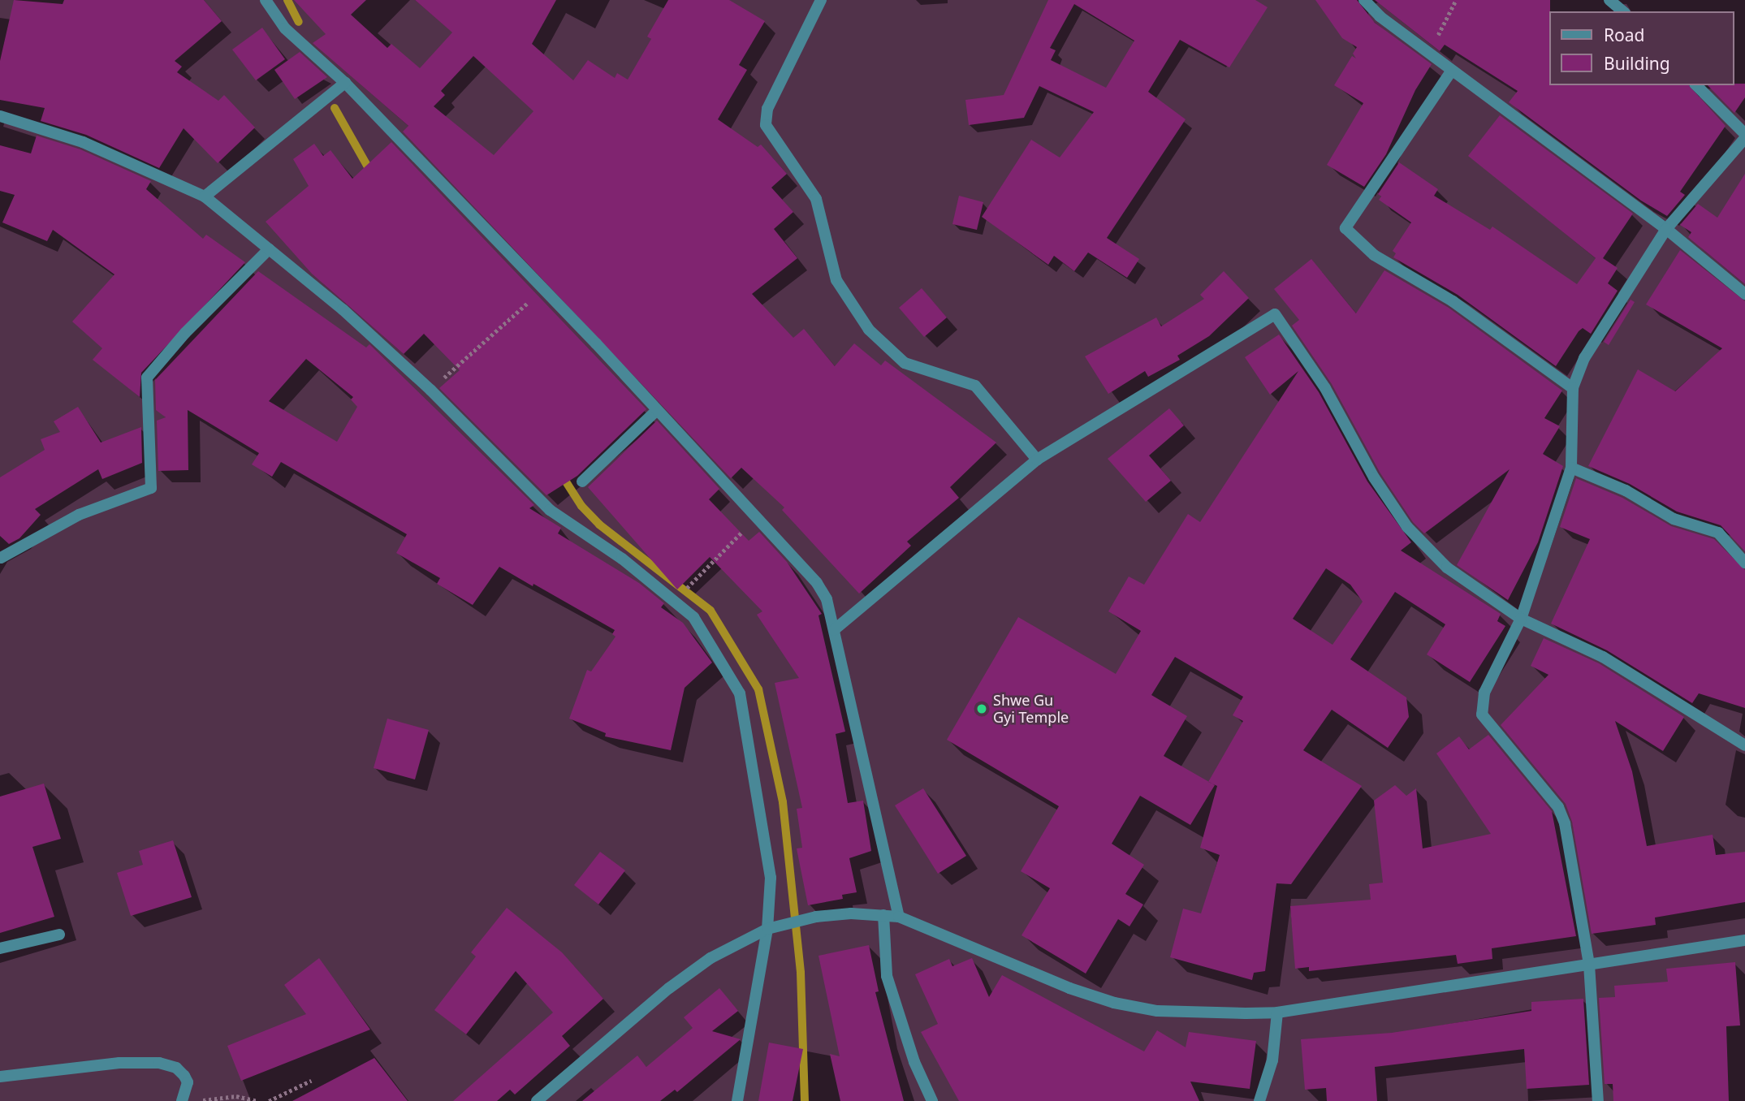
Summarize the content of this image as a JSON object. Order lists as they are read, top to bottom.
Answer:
{
  "places": ["Shwe Gu Gyi Temple"],
  "legend": ["Road", "Building"]
}
